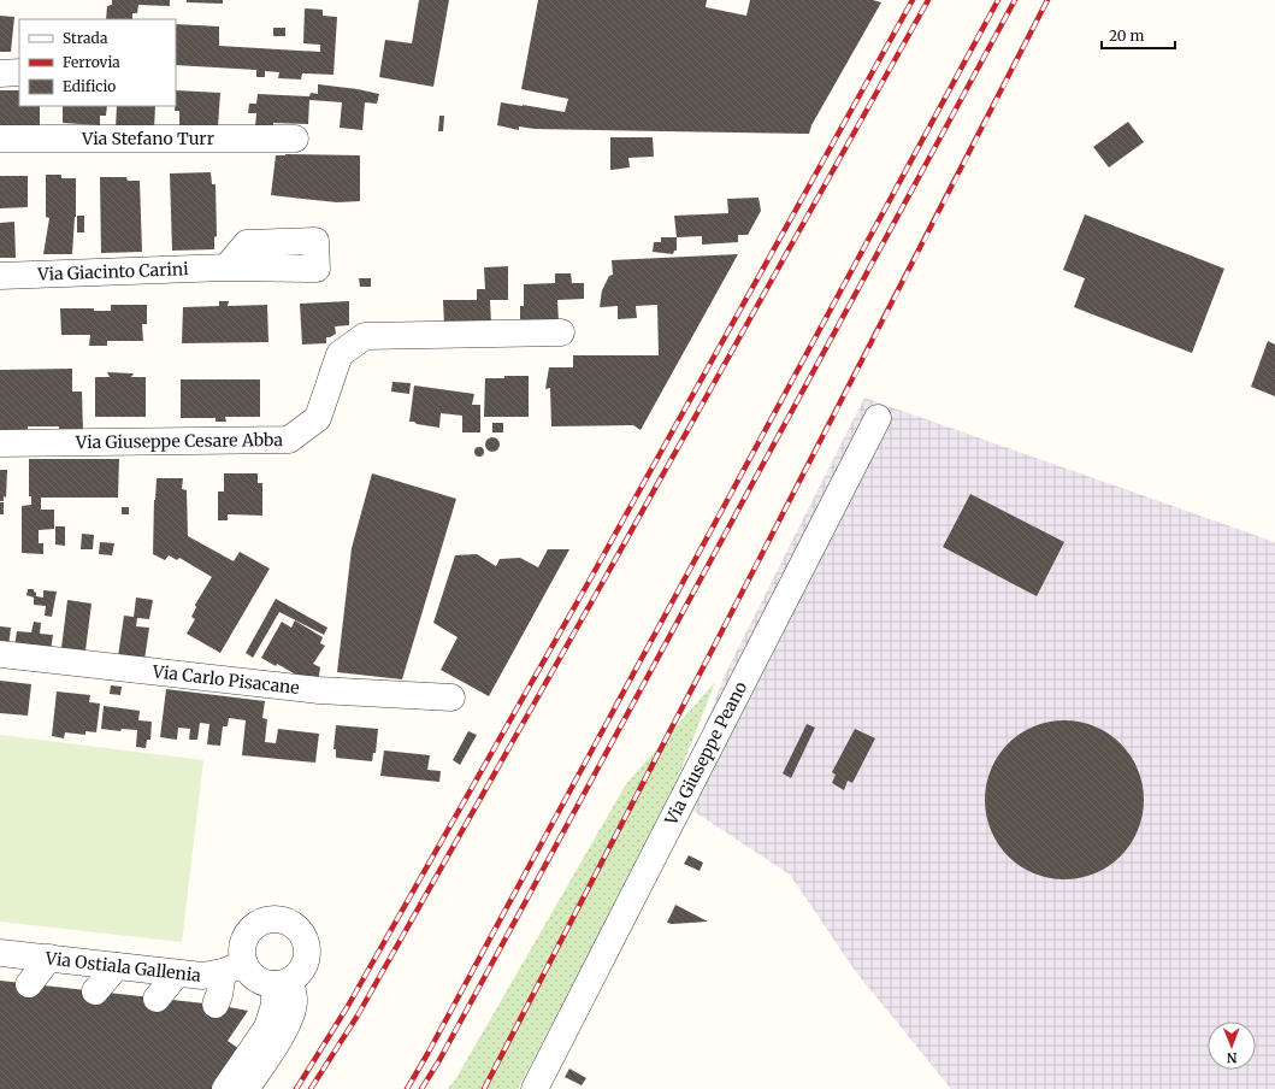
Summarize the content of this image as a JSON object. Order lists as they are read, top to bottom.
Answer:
{
  "streets": {
    "street": [
      "Via Stefano Turr",
      "Via Giacinto Carini",
      "Via Giuseppe Cesare Abba",
      "Via Carlo Pisacane",
      "Via Giuseppe Peano",
      "Via Ostiala Gallenia"
    ]
  },
  "legend": ["Strada", "Ferrovia", "Edificio"],
  "scale_bar": "20 m",
  "north": "bottom"
}
